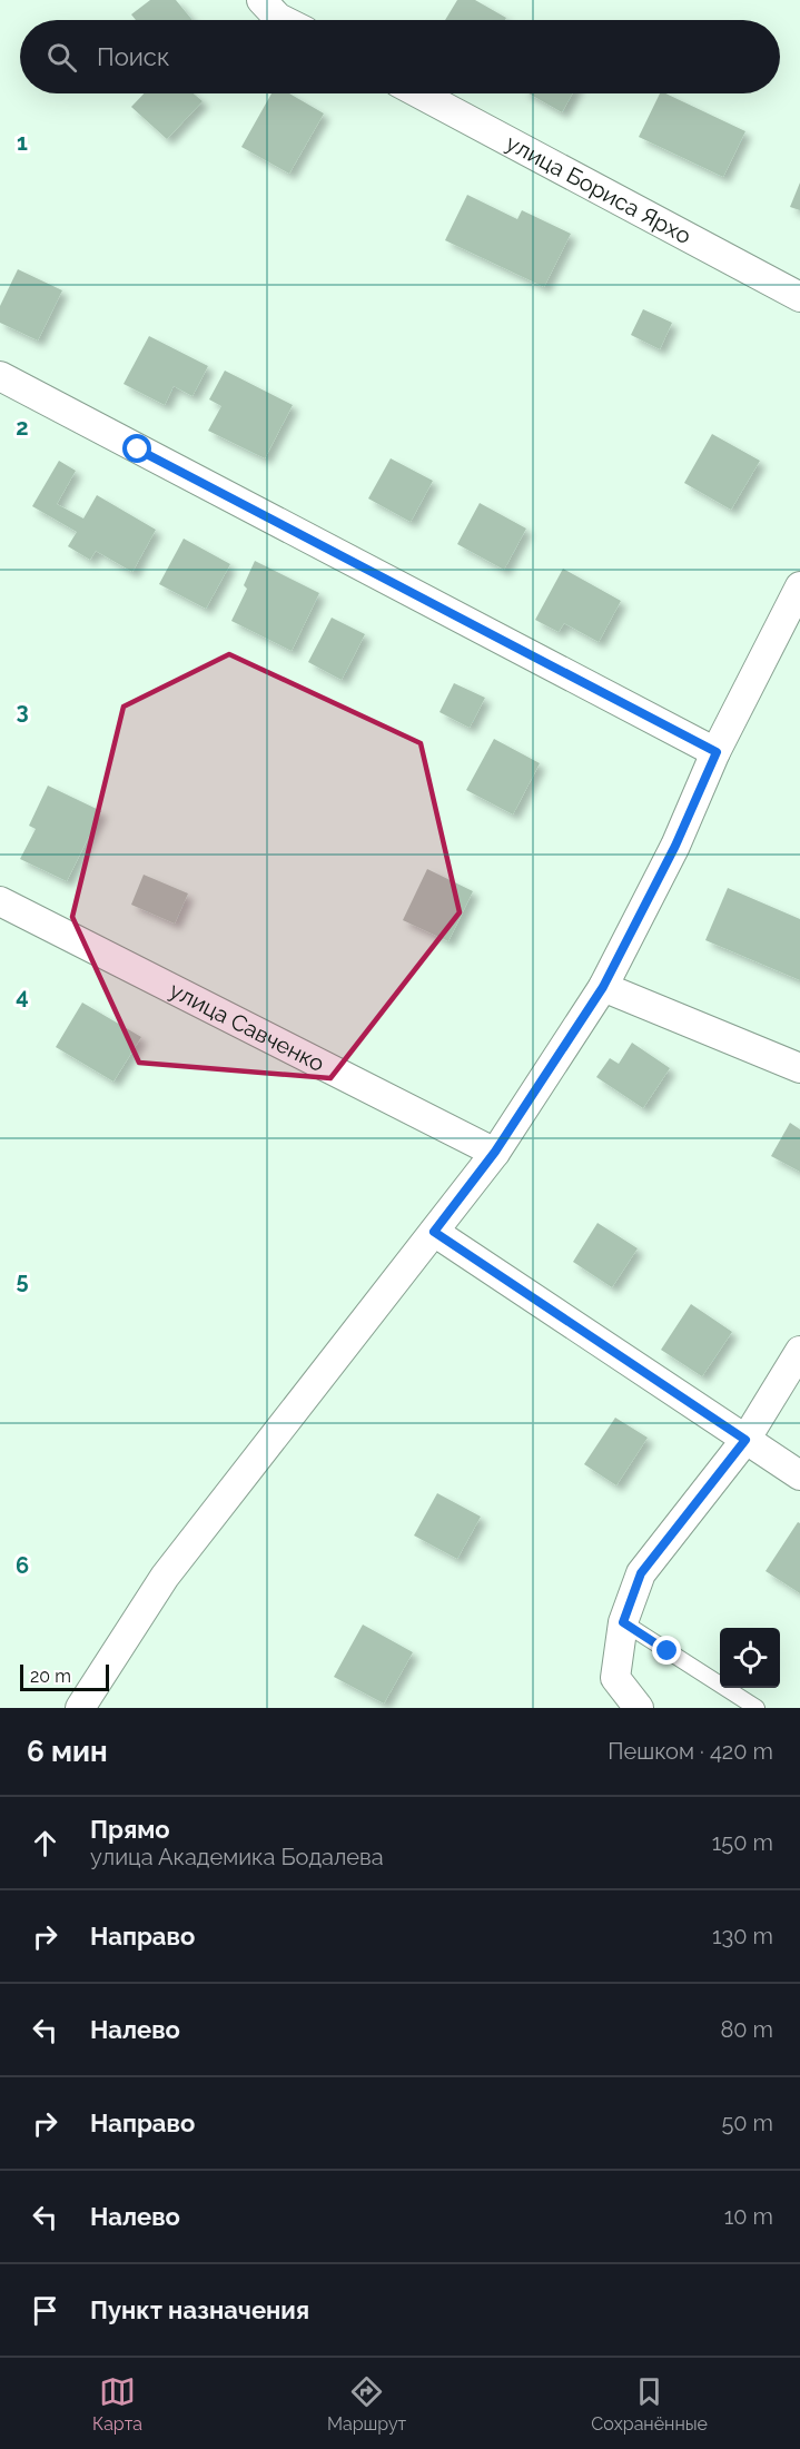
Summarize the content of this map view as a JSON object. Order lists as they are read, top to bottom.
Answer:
{
  "streets": {
    "street": ["улица Бориса Ярхо", "улица Савченко"]
  },
  "scale_bar": "20 m",
  "page": {
    "search": "Поиск",
    "scale": "20 m",
    "heading": ["6 мин", "Пешком · 420 m"],
    "list": [
      ["Прямо", "улица Академика Бодалева", "150 m"],
      ["Направо", "130 m"],
      ["Налево", "80 m"],
      ["Направо", "50 m"],
      ["Налево", "10 m"],
      "Пункт назначения"
    ],
    "nav": ["Карта", "Маршрут", "Сохранённые"]
  },
  "grid": {
    "rows": [
      "1",
      "2",
      "3",
      "4",
      "5",
      "6"
    ]
  }
}
